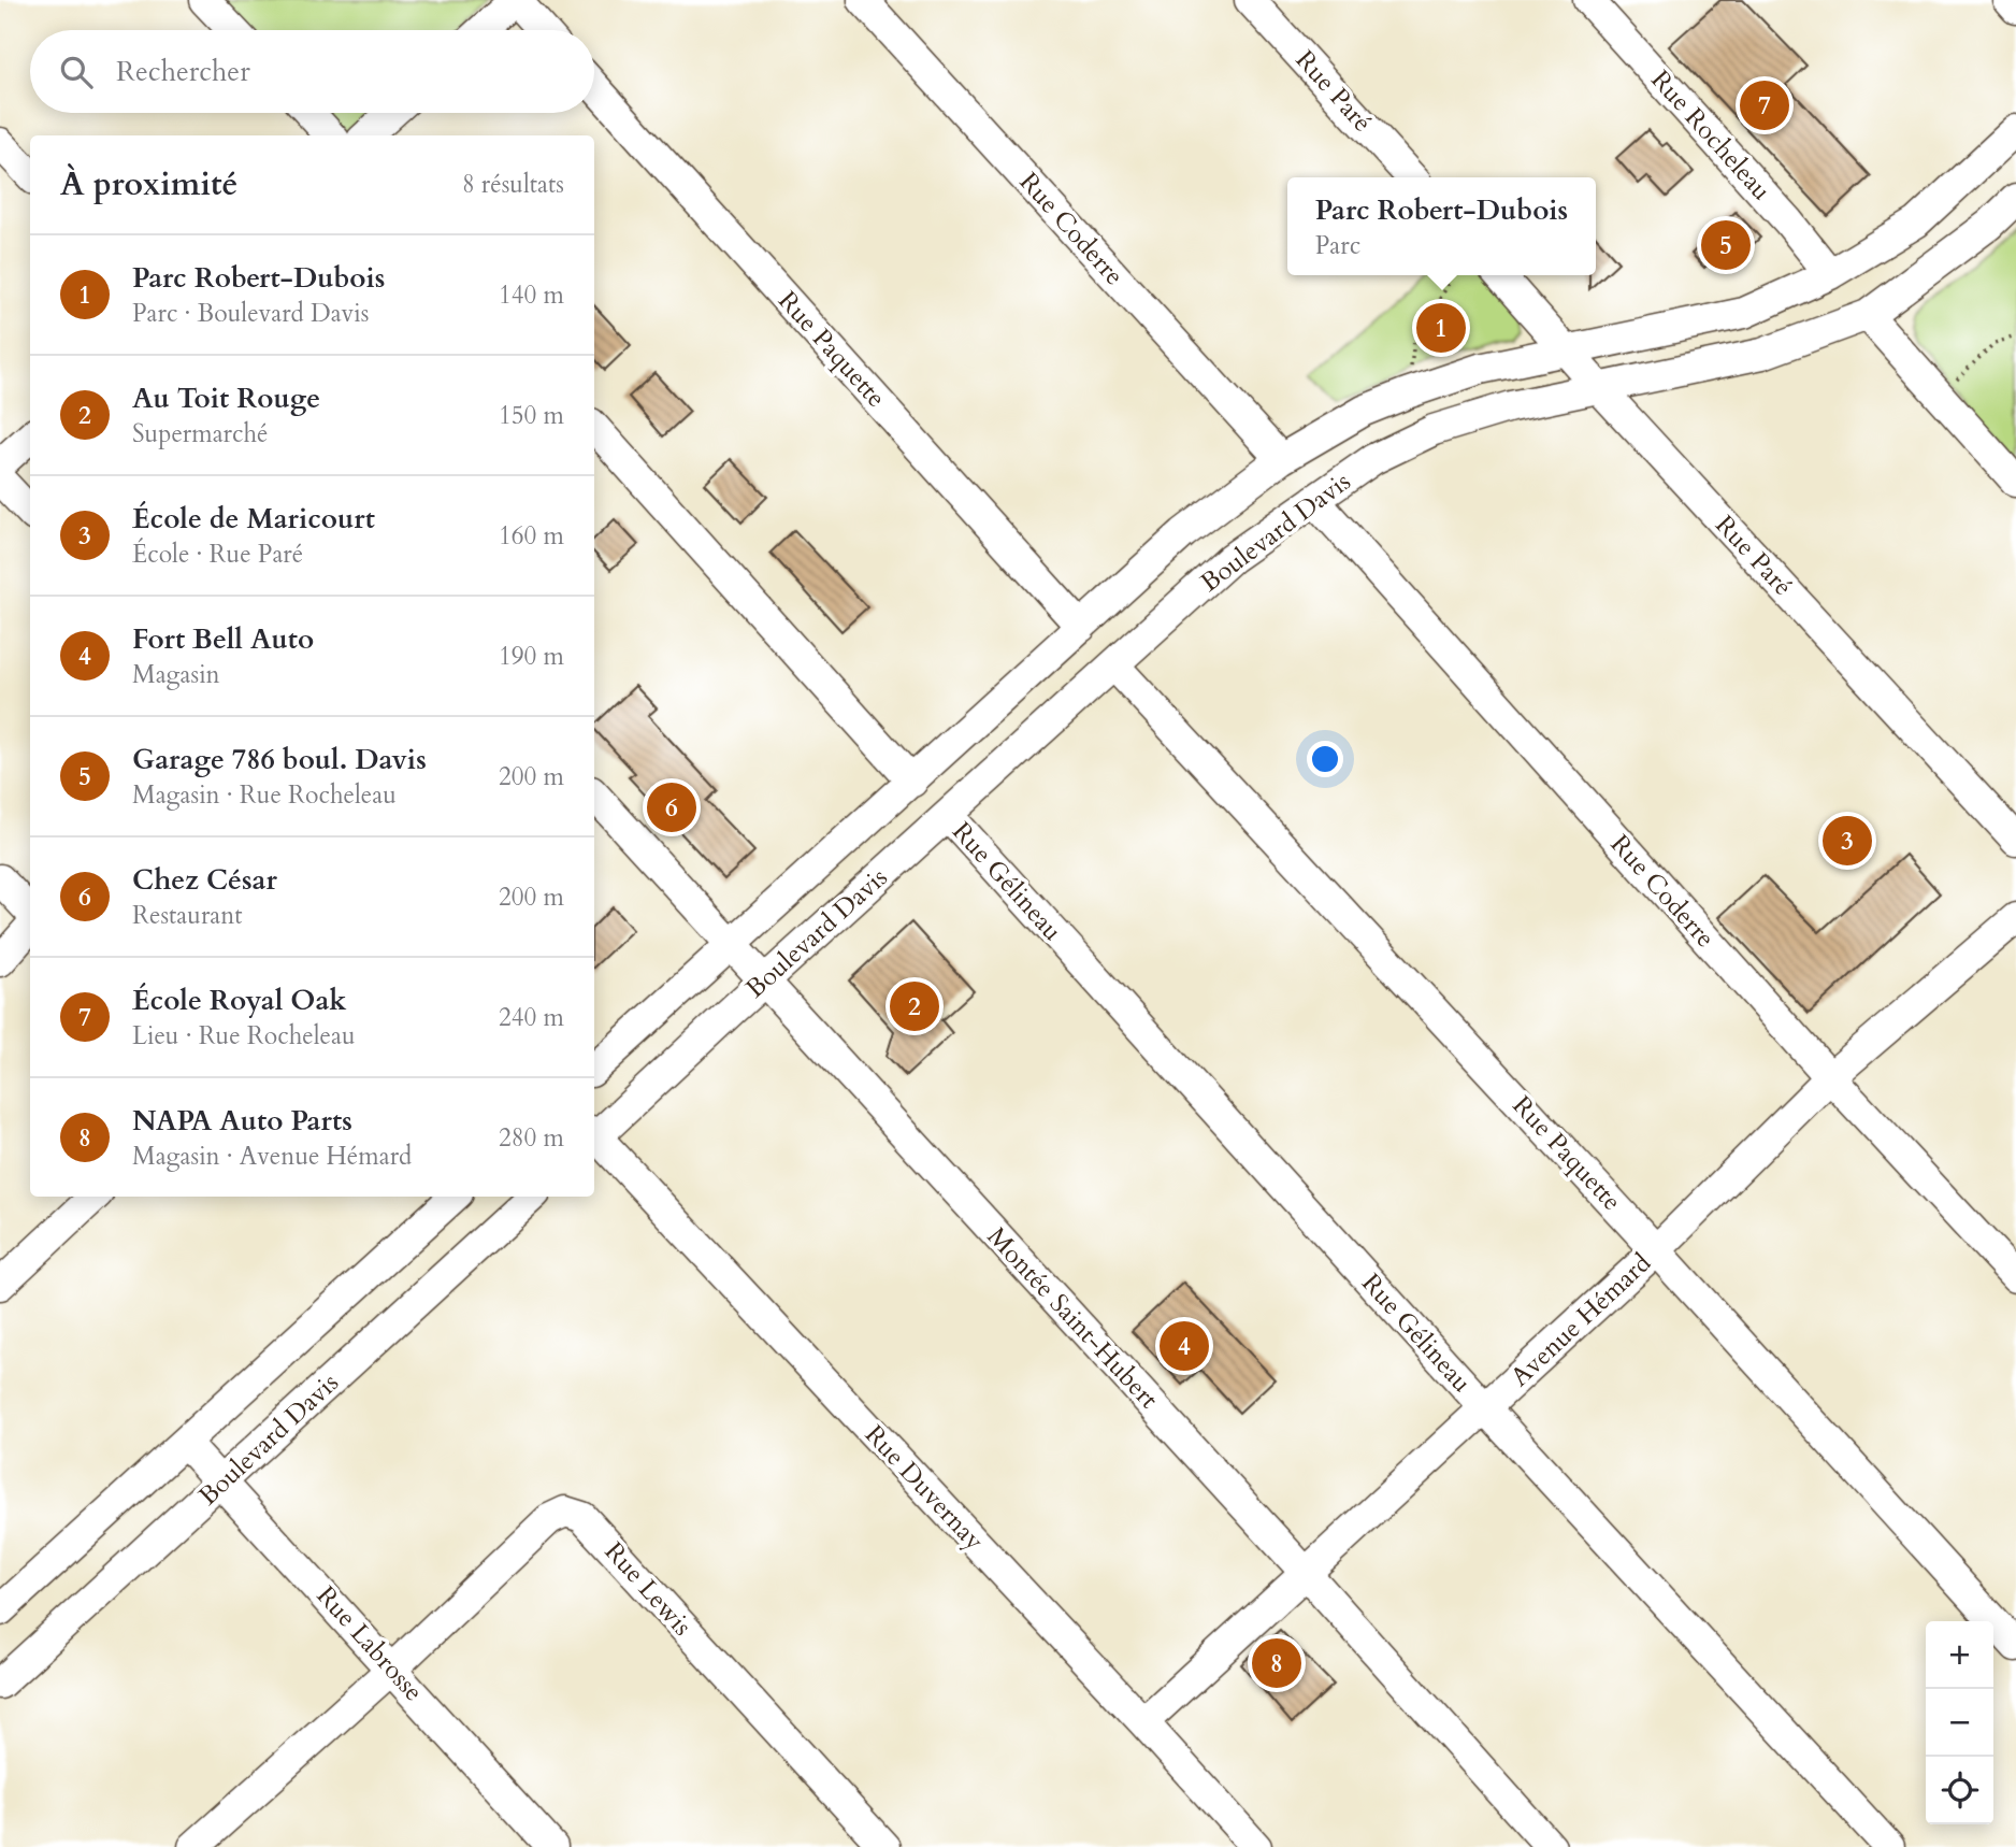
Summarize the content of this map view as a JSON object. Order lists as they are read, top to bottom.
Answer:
{
  "streets": {
    "street": [
      "Rue Paré",
      "Rue Rocheleau",
      "Rue Coderre",
      "Rue Paquette",
      "Boulevard Davis",
      "Rue Gélineau",
      "Montée Saint-Hubert",
      "Avenue Hémard",
      "Rue Duvernay",
      "Rue Lewis",
      "Rue Labrosse"
    ]
  },
  "crossings": [
    ["Rue Paré", "Boulevard Davis"],
    ["Rue Rocheleau", "Boulevard Davis"],
    ["Rue Coderre", "Boulevard Davis"],
    ["Rue Coderre", "Avenue Hémard"],
    ["Rue Paquette", "Boulevard Davis"],
    ["Rue Paquette", "Avenue Hémard"],
    ["Boulevard Davis", "Rue Gélineau"],
    ["Boulevard Davis", "Montée Saint-Hubert"],
    ["Boulevard Davis", "Rue Labrosse"],
    ["Rue Gélineau", "Avenue Hémard"],
    ["Montée Saint-Hubert", "Avenue Hémard"],
    ["Avenue Hémard", "Rue Duvernay"],
    ["Rue Lewis", "Rue Labrosse"]
  ],
  "page": {
    "search": "Rechercher",
    "pins": [
      "7",
      "5",
      "1",
      "6",
      "3",
      "2",
      "4",
      "8"
    ],
    "heading": ["À proximité", "8 résultats"],
    "popup": ["Parc Robert-Dubois", "Parc"],
    "list": [
      {
        "mark": "1",
        "name": "Parc Robert-Dubois",
        "note": "Parc · Boulevard Davis",
        "value": "140 m"
      },
      {
        "mark": "2",
        "name": "Au Toit Rouge",
        "note": "Supermarché",
        "value": "150 m"
      },
      {
        "mark": "3",
        "name": "École de Maricourt",
        "note": "École · Rue Paré",
        "value": "160 m"
      },
      {
        "mark": "4",
        "name": "Fort Bell Auto",
        "note": "Magasin",
        "value": "190 m"
      },
      {
        "mark": "5",
        "name": "Garage 786 boul. Davis",
        "note": "Magasin · Rue Rocheleau",
        "value": "200 m"
      },
      {
        "mark": "6",
        "name": "Chez César",
        "note": "Restaurant",
        "value": "200 m"
      },
      {
        "mark": "7",
        "name": "École Royal Oak",
        "note": "Lieu · Rue Rocheleau",
        "value": "240 m"
      },
      {
        "mark": "8",
        "name": "NAPA Auto Parts",
        "note": "Magasin · Avenue Hémard",
        "value": "280 m"
      }
    ],
    "map_buttons": ["+", "−"]
  }
}
